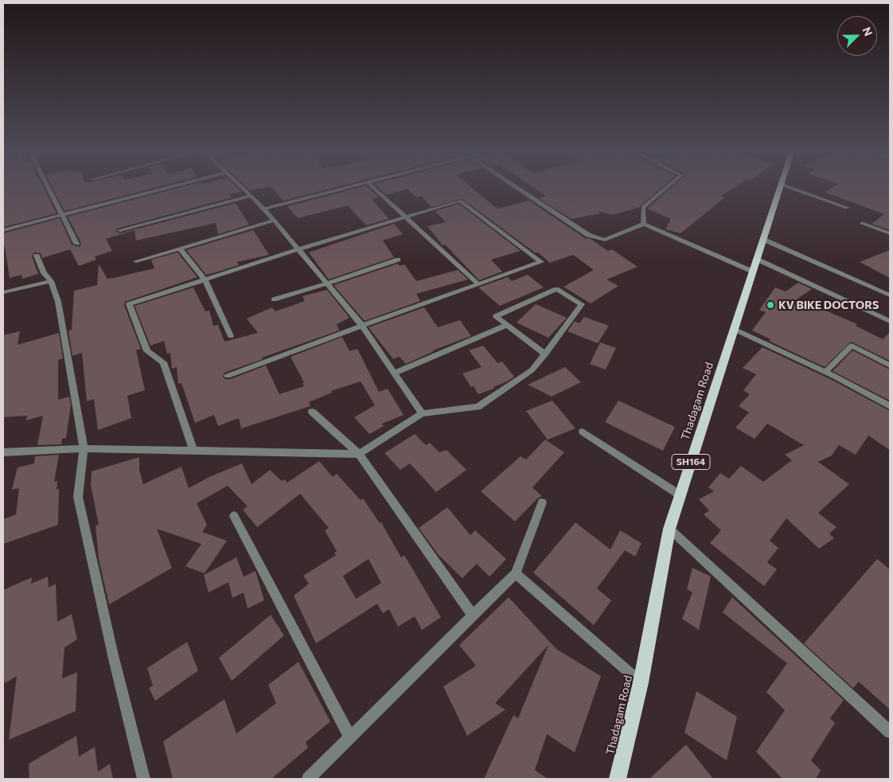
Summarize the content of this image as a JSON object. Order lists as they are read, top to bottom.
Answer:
{
  "streets": {
    "main road": ["Thadagam Road", "SH164"]
  },
  "places": ["KV BIKE DOCTORS"],
  "north": "top right"
}
